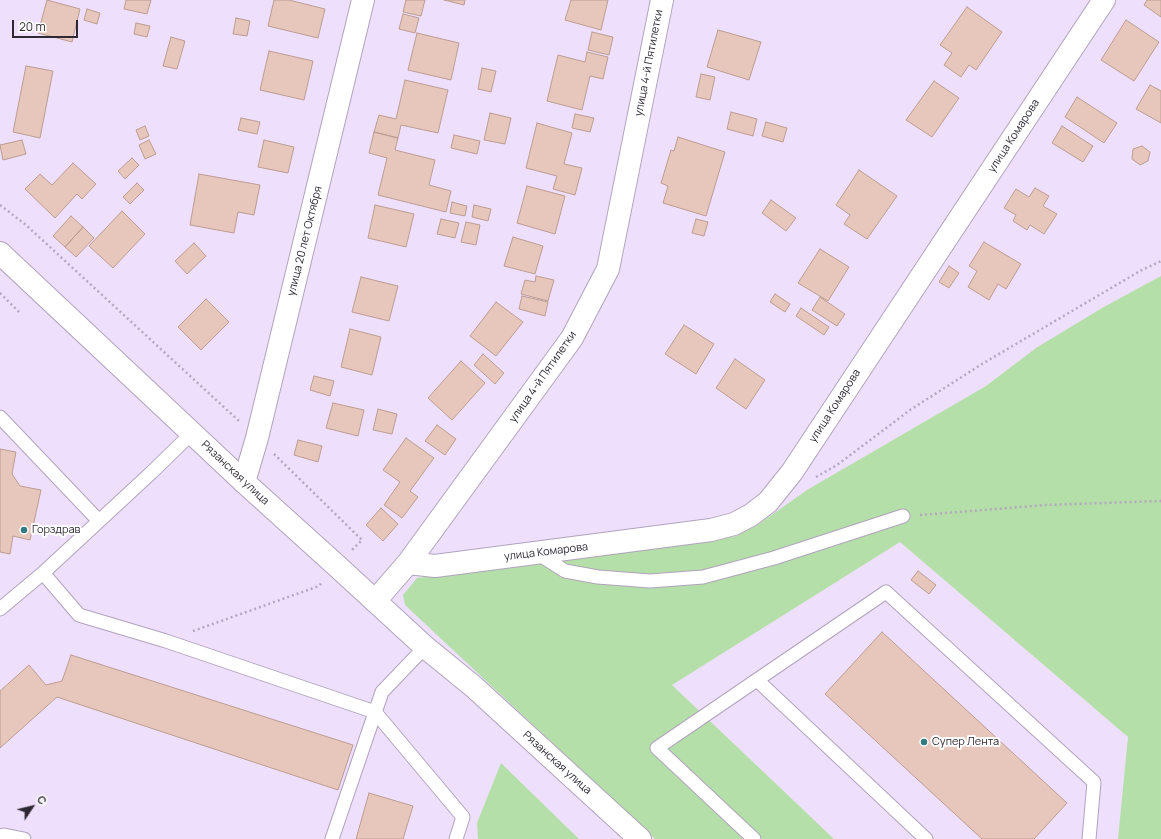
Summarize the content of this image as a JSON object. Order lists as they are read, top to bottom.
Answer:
{
  "streets": {
    "street": [
      "улица 4-й Пятилетки",
      "улица Комарова",
      "улица 20 лет Октября",
      "Рязанская улица"
    ]
  },
  "crossings": [
    ["улица 4-й Пятилетки", "улица Комарова"],
    ["улица 4-й Пятилетки", "Рязанская улица"],
    ["улица 20 лет Октября", "Рязанская улица"]
  ],
  "places": ["Горздрав", "Супер Лента"],
  "scale_bar": "20 m",
  "north": "top right"
}
